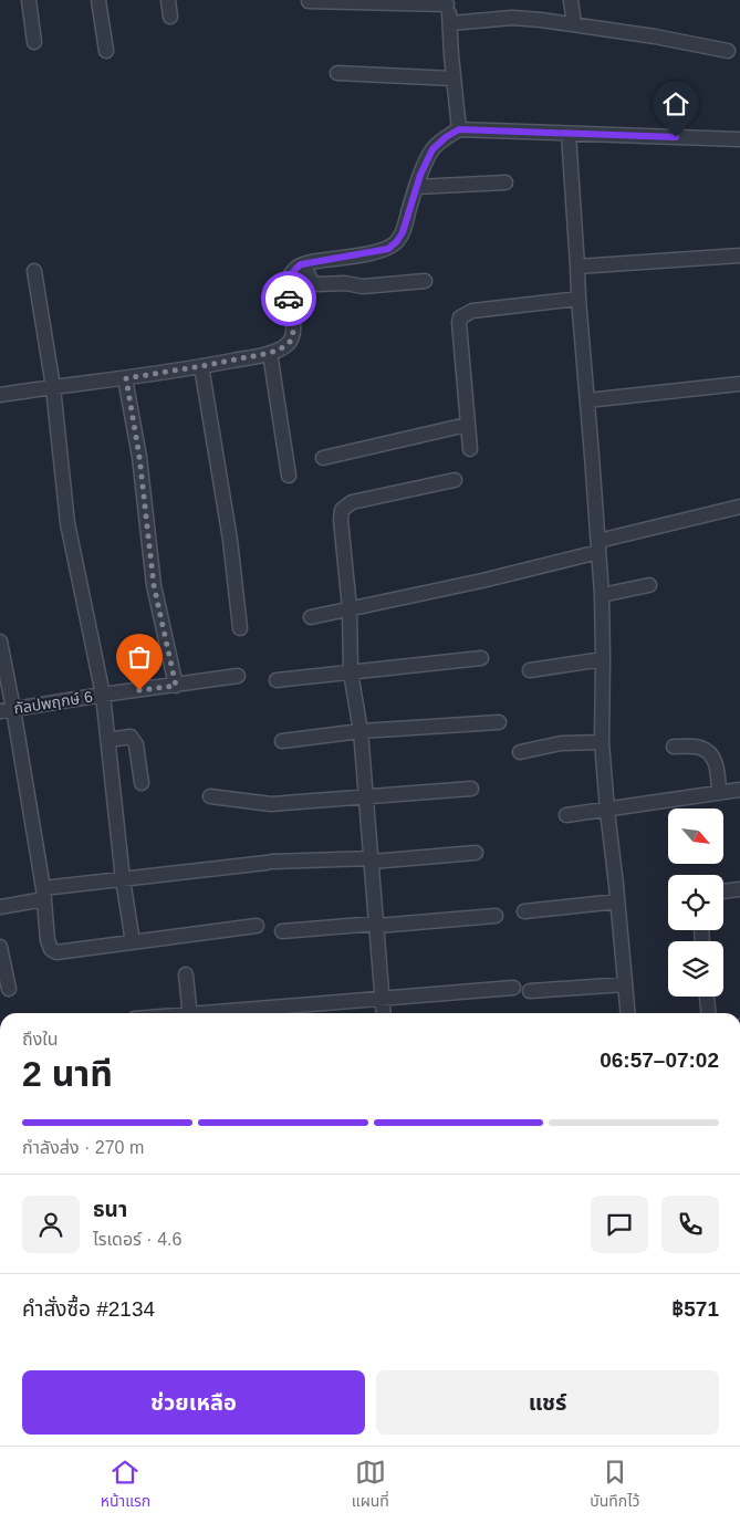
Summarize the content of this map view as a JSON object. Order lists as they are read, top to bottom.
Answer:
{
  "streets": {
    "street": ["กัลปพฤกษ์ 6"]
  },
  "north": "bottom right",
  "page": {
    "heading": ["2 นาที", "ถึงใน", "06:57–07:02"],
    "panel": [
      "ธนา",
      "ไรเดอร์ · 4.6",
      "คำสั่งซื้อ #2134",
      "฿571"
    ],
    "bar": "กำลังส่ง · 270 m",
    "buttons": ["ช่วยเหลือ", "แชร์"],
    "tabs": ["หน้าแรก", "แผนที่", "บันทึกไว้"]
  }
}
